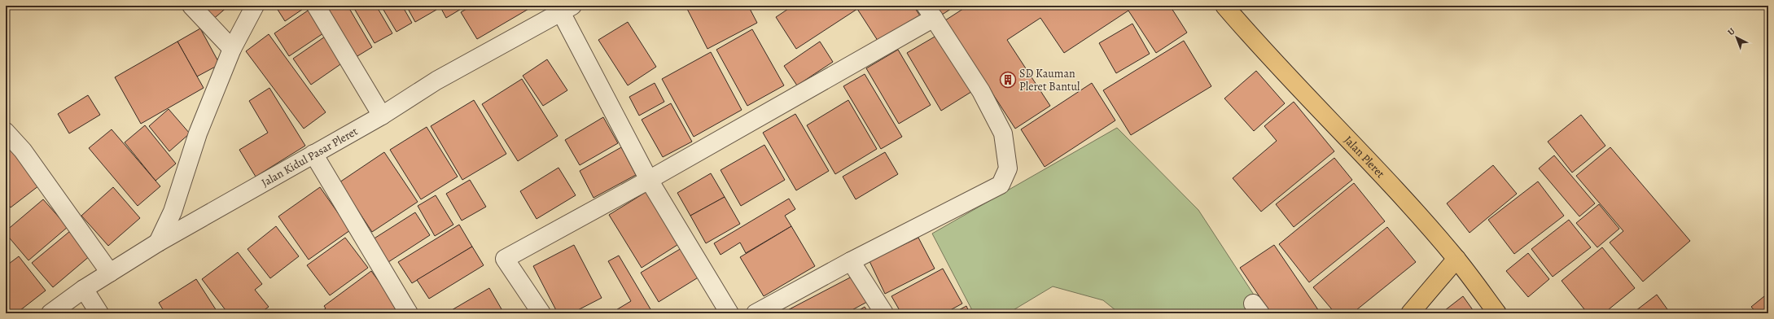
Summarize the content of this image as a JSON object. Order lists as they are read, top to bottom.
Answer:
{
  "streets": {
    "main road": ["Jalan Pleret"],
    "street": ["Jalan Kidul Pasar Pleret"]
  },
  "places": {
    "building": ["SD Kauman Pleret Bantul"]
  },
  "north": "top left"
}
